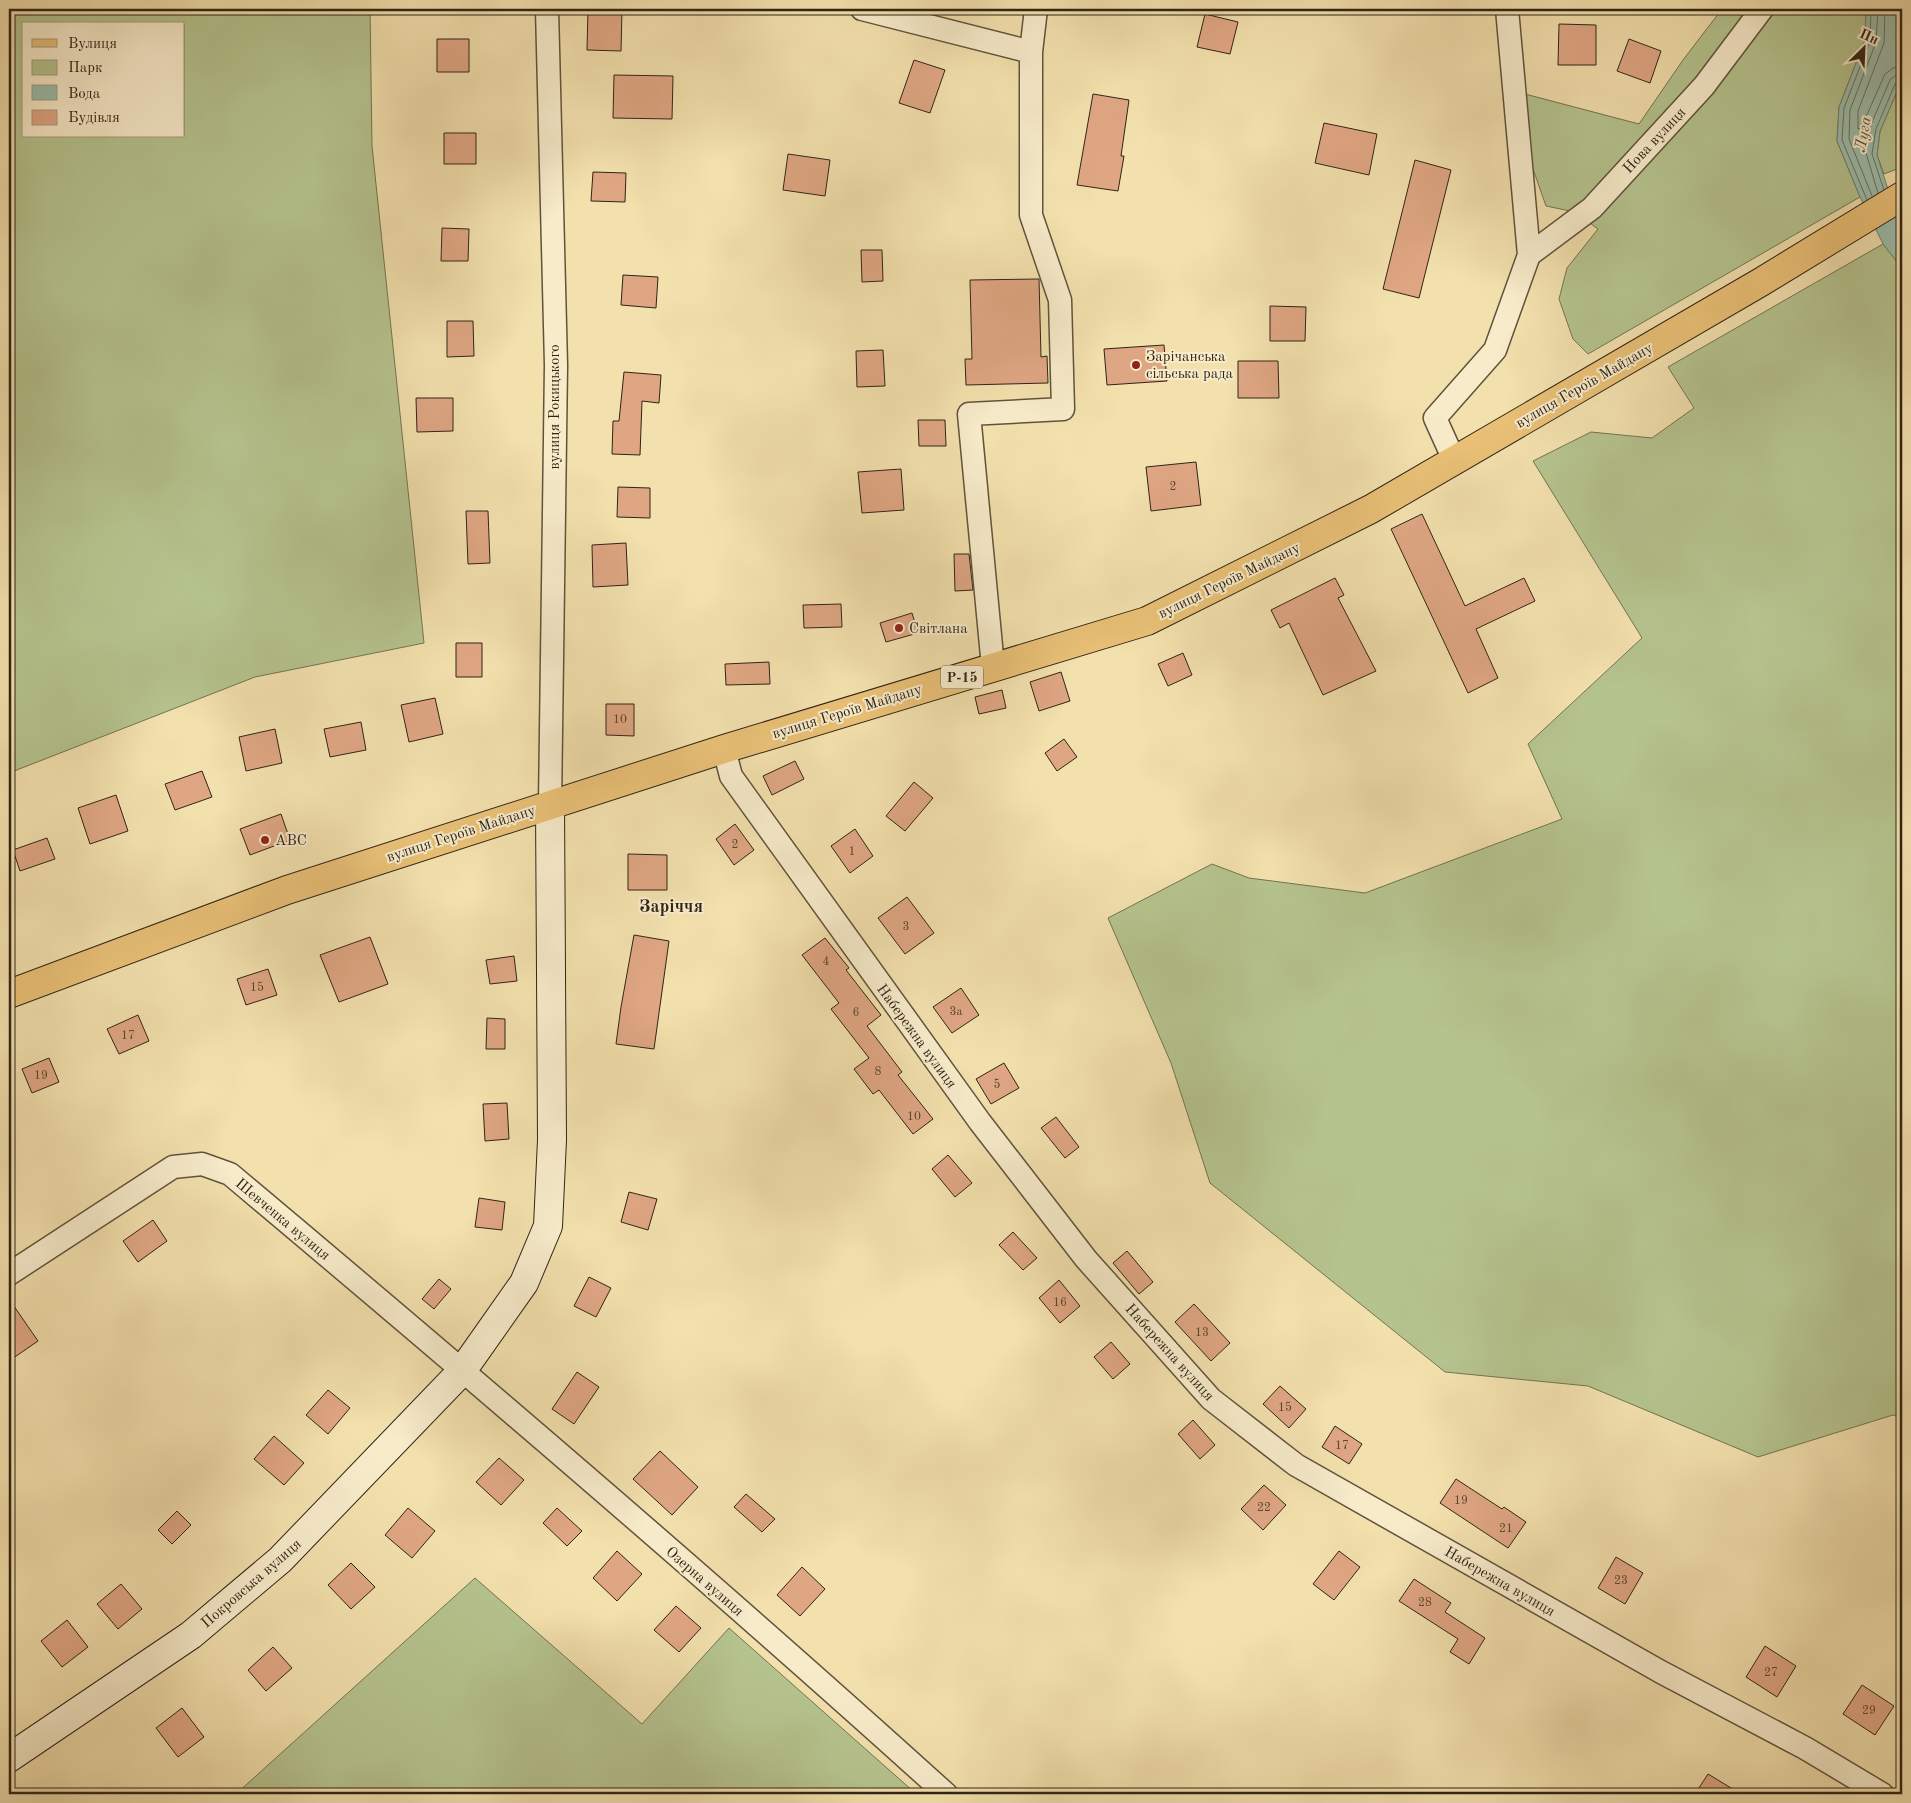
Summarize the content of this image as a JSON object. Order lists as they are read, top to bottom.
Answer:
{
  "streets": {
    "main road": ["вулиця Героїв Майдану", "Р-15"],
    "street": [
      "Нова вулиця",
      "вулиця Рокицького",
      "Набережна вулиця",
      "Шевченка вулиця",
      "Озерна вулиця",
      "Покровська вулиця"
    ]
  },
  "crossings": [
    ["вулиця Героїв Майдану", "вулиця Рокицького"],
    ["вулиця Героїв Майдану", "Набережна вулиця"],
    ["вулиця Героїв Майдану", "Покровська вулиця"],
    ["вулиця Рокицького", "Покровська вулиця"],
    ["Шевченка вулиця", "Озерна вулиця"],
    ["Шевченка вулиця", "Покровська вулиця"],
    ["Озерна вулиця", "Покровська вулиця"]
  ],
  "districts": ["Заріччя"],
  "water": ["Луга"],
  "places": ["Зарічанська сільська рада", "Світлана", "ABC"],
  "house_numbers": [
    "2",
    "10",
    "2",
    "1",
    "3",
    "4",
    "15",
    "3а",
    "6",
    "17",
    "8",
    "19",
    "5",
    "10",
    "16",
    "13",
    "15",
    "17",
    "19",
    "22",
    "21",
    "23",
    "28",
    "27",
    "29"
  ],
  "legend": [
    "Вулиця",
    "Парк",
    "Вода",
    "Будівля"
  ],
  "north": "top right"
}
